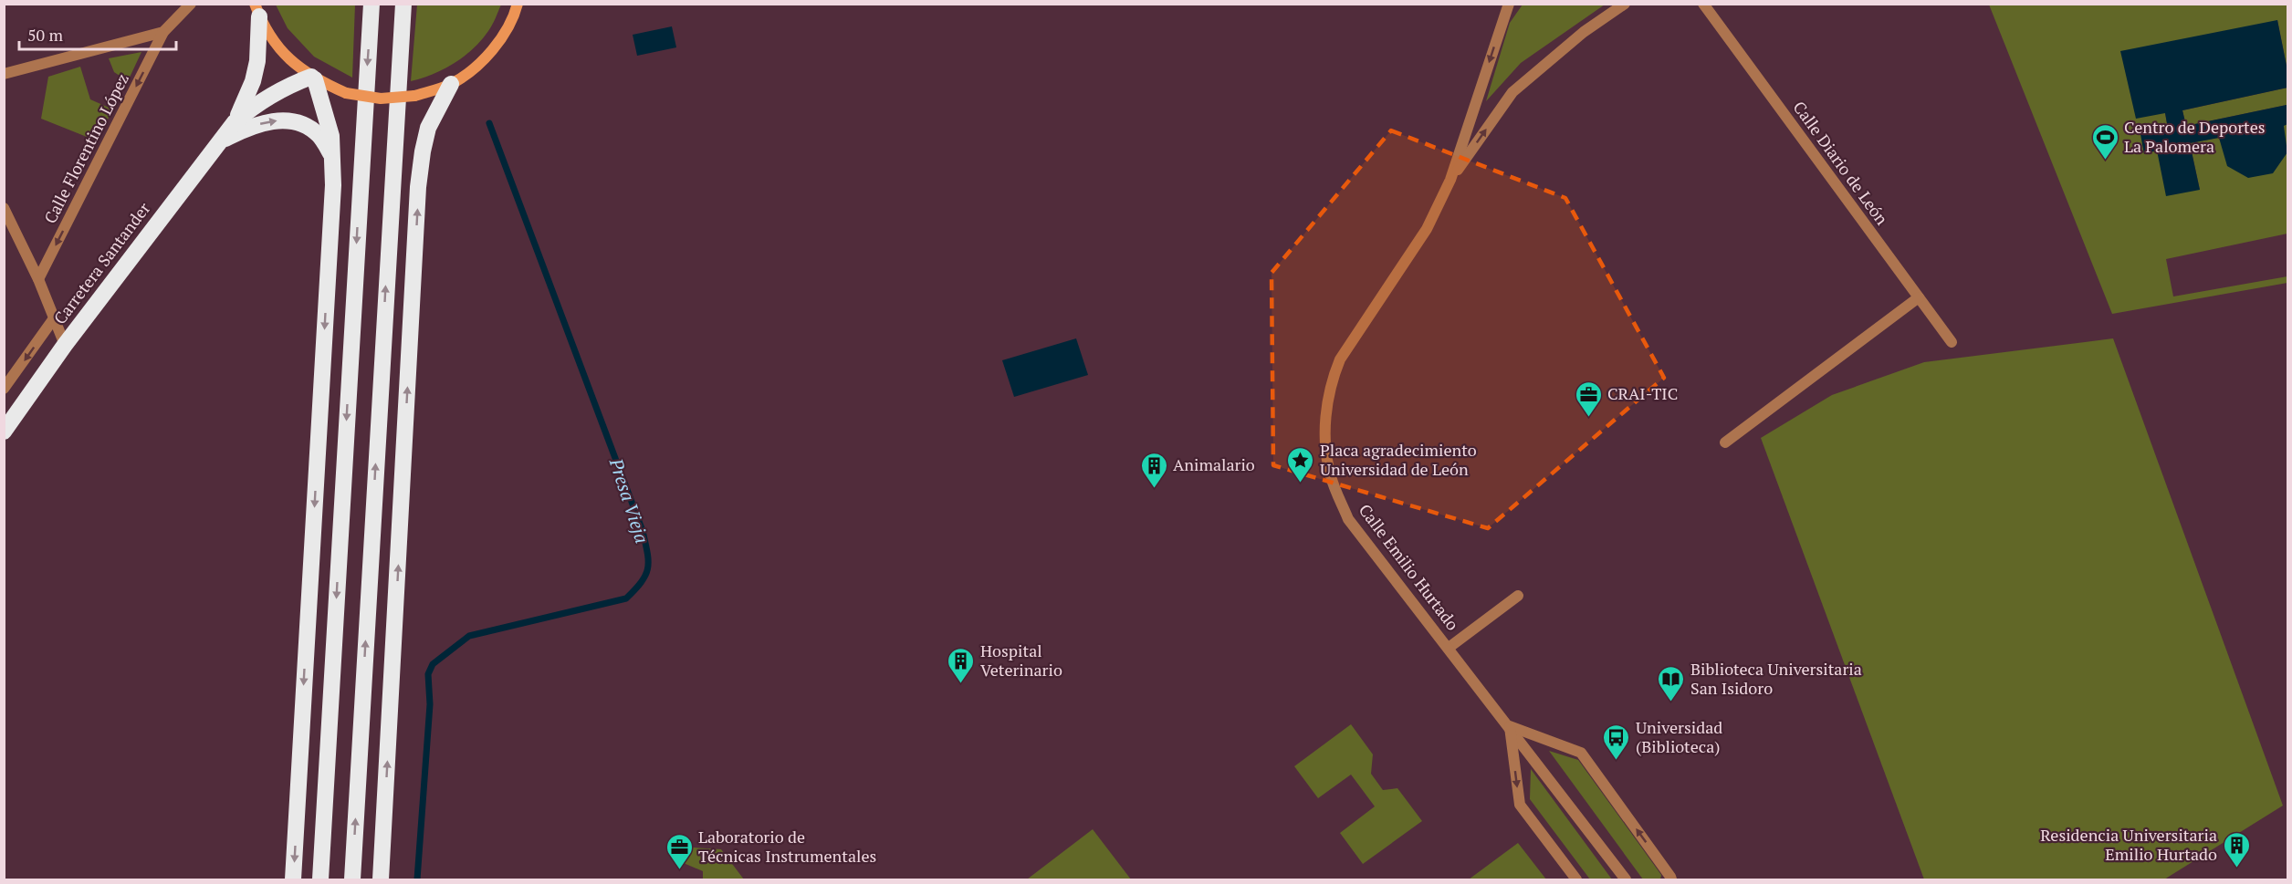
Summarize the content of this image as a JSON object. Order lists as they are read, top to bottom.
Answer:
{
  "streets": {
    "highway": ["Carretera Santander"],
    "street": ["Calle Florentino López", "Calle Diario de León", "Calle Emilio Hurtado"]
  },
  "one_way": ["Calle Florentino López"],
  "water": ["Presa Vieja"],
  "places": {
    "sports": ["Centro de Deportes La Palomera"],
    "office": ["CRAI-TIC", "Laboratorio de Técnicas Instrumentales"],
    "place": ["Placa agradecimiento Universidad de León"],
    "building": ["Animalario", "Hospital Veterinario", "Residencia Universitaria Emilio Hurtado"],
    "library": ["Biblioteca Universitaria San Isidoro"],
    "bus stop": ["Universidad (Biblioteca)"]
  },
  "scale_bar": "50 m"
}
